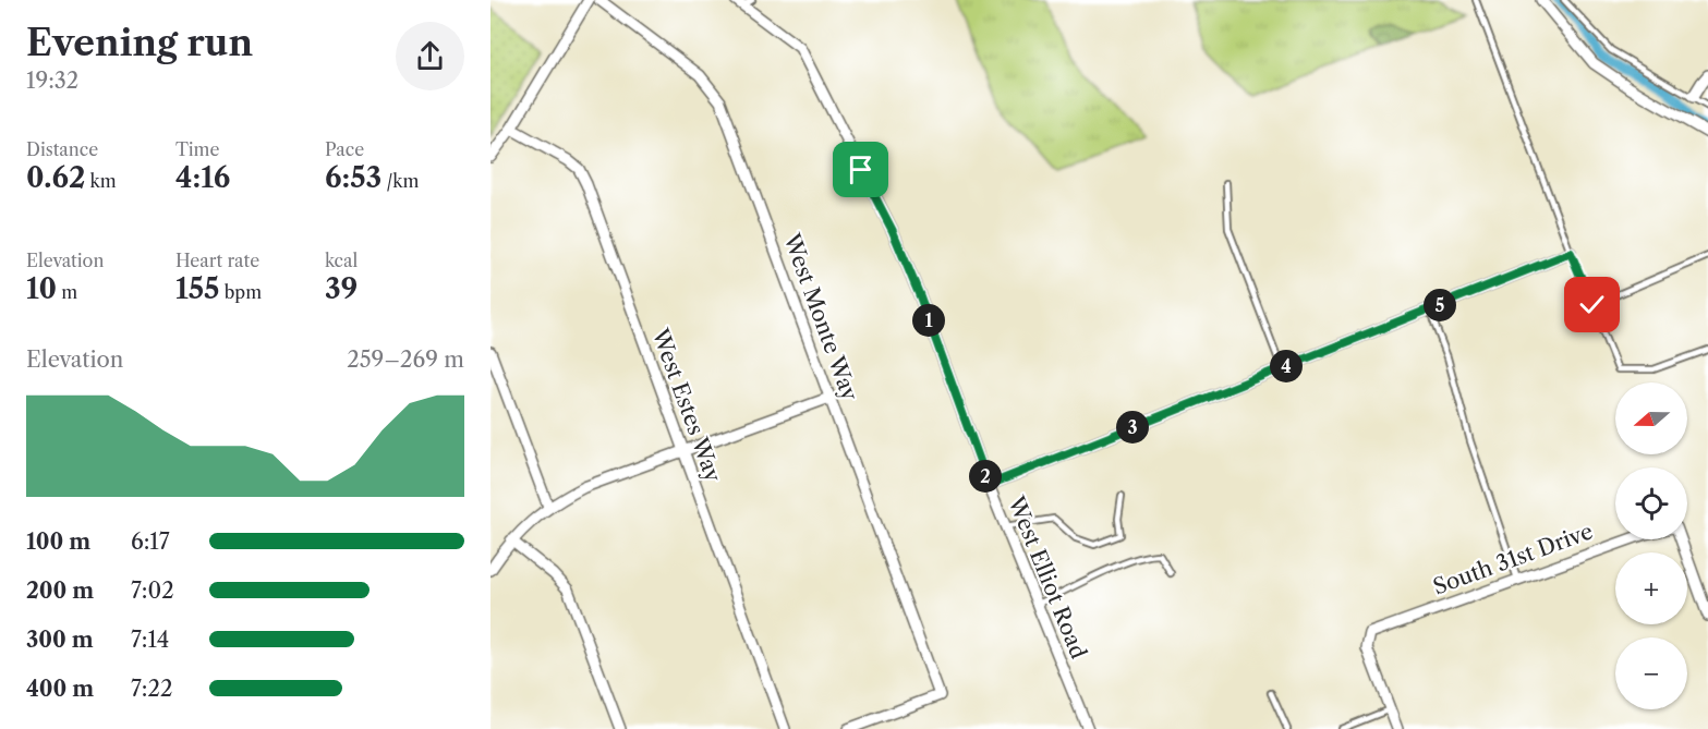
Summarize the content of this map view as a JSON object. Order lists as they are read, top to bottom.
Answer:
{
  "streets": {
    "street": [
      "West Monte Way",
      "West Estes Way",
      "South 31st Drive",
      "West Elliot Road"
    ]
  },
  "north": "left",
  "page": {
    "heading": ["Evening run", "19:32"],
    "stats": [
      ["Distance", "0.62 km"],
      ["Time", "4:16"],
      ["Pace", "6:53 /km"],
      ["Elevation", "10 m"],
      ["Heart rate", "155 bpm"],
      ["kcal", "39"]
    ],
    "pins": [
      "5",
      "1",
      "4",
      "3",
      "2"
    ],
    "chart": ["Elevation", "259–269 m"],
    "map_buttons": ["+", "−"],
    "list": [
      {
        "name": "100 m",
        "note": "6:17"
      },
      {
        "name": "200 m",
        "note": "7:02"
      },
      {
        "name": "300 m",
        "note": "7:14"
      },
      {
        "name": "400 m",
        "note": "7:22"
      }
    ]
  }
}
